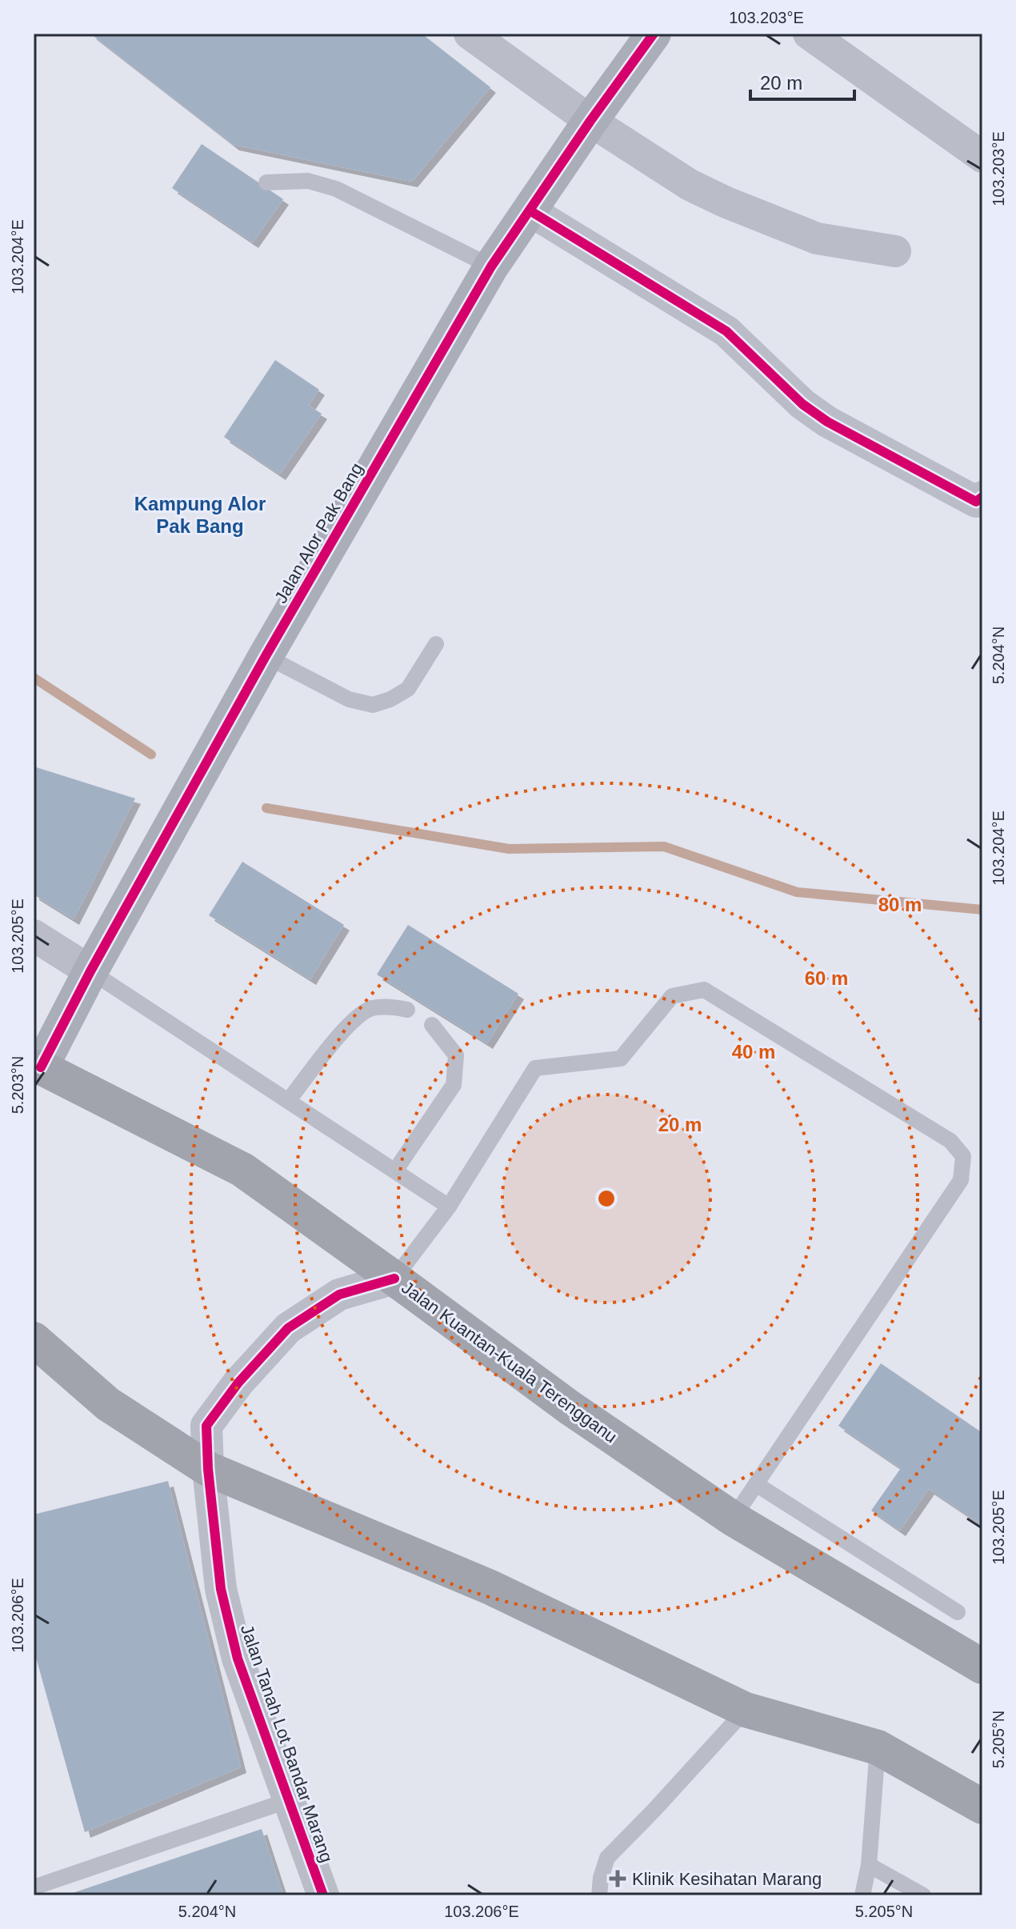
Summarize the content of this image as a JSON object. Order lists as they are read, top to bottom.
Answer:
{
  "streets": {
    "highway": ["Jalan Kuantan-Kuala Terengganu"],
    "street": ["Jalan Alor Pak Bang", "Jalan Tanah Lot Bandar Marang"]
  },
  "crossings": [
    ["Jalan Alor Pak Bang", "Jalan Kuantan-Kuala Terengganu"],
    ["Jalan Kuantan-Kuala Terengganu", "Jalan Tanah Lot Bandar Marang"]
  ],
  "districts": ["Kampung Alor Pak Bang"],
  "places": {
    "health": ["Klinik Kesihatan Marang"]
  },
  "scale_bar": "20 m",
  "coordinates": [
    "103.203°E",
    "103.204°E",
    "5.204°N",
    "103.205°E",
    "5.203°N",
    "103.206°E",
    "5.205°N"
  ],
  "rings": [
    "80 m",
    "60 m",
    "40 m",
    "20 m"
  ]
}
